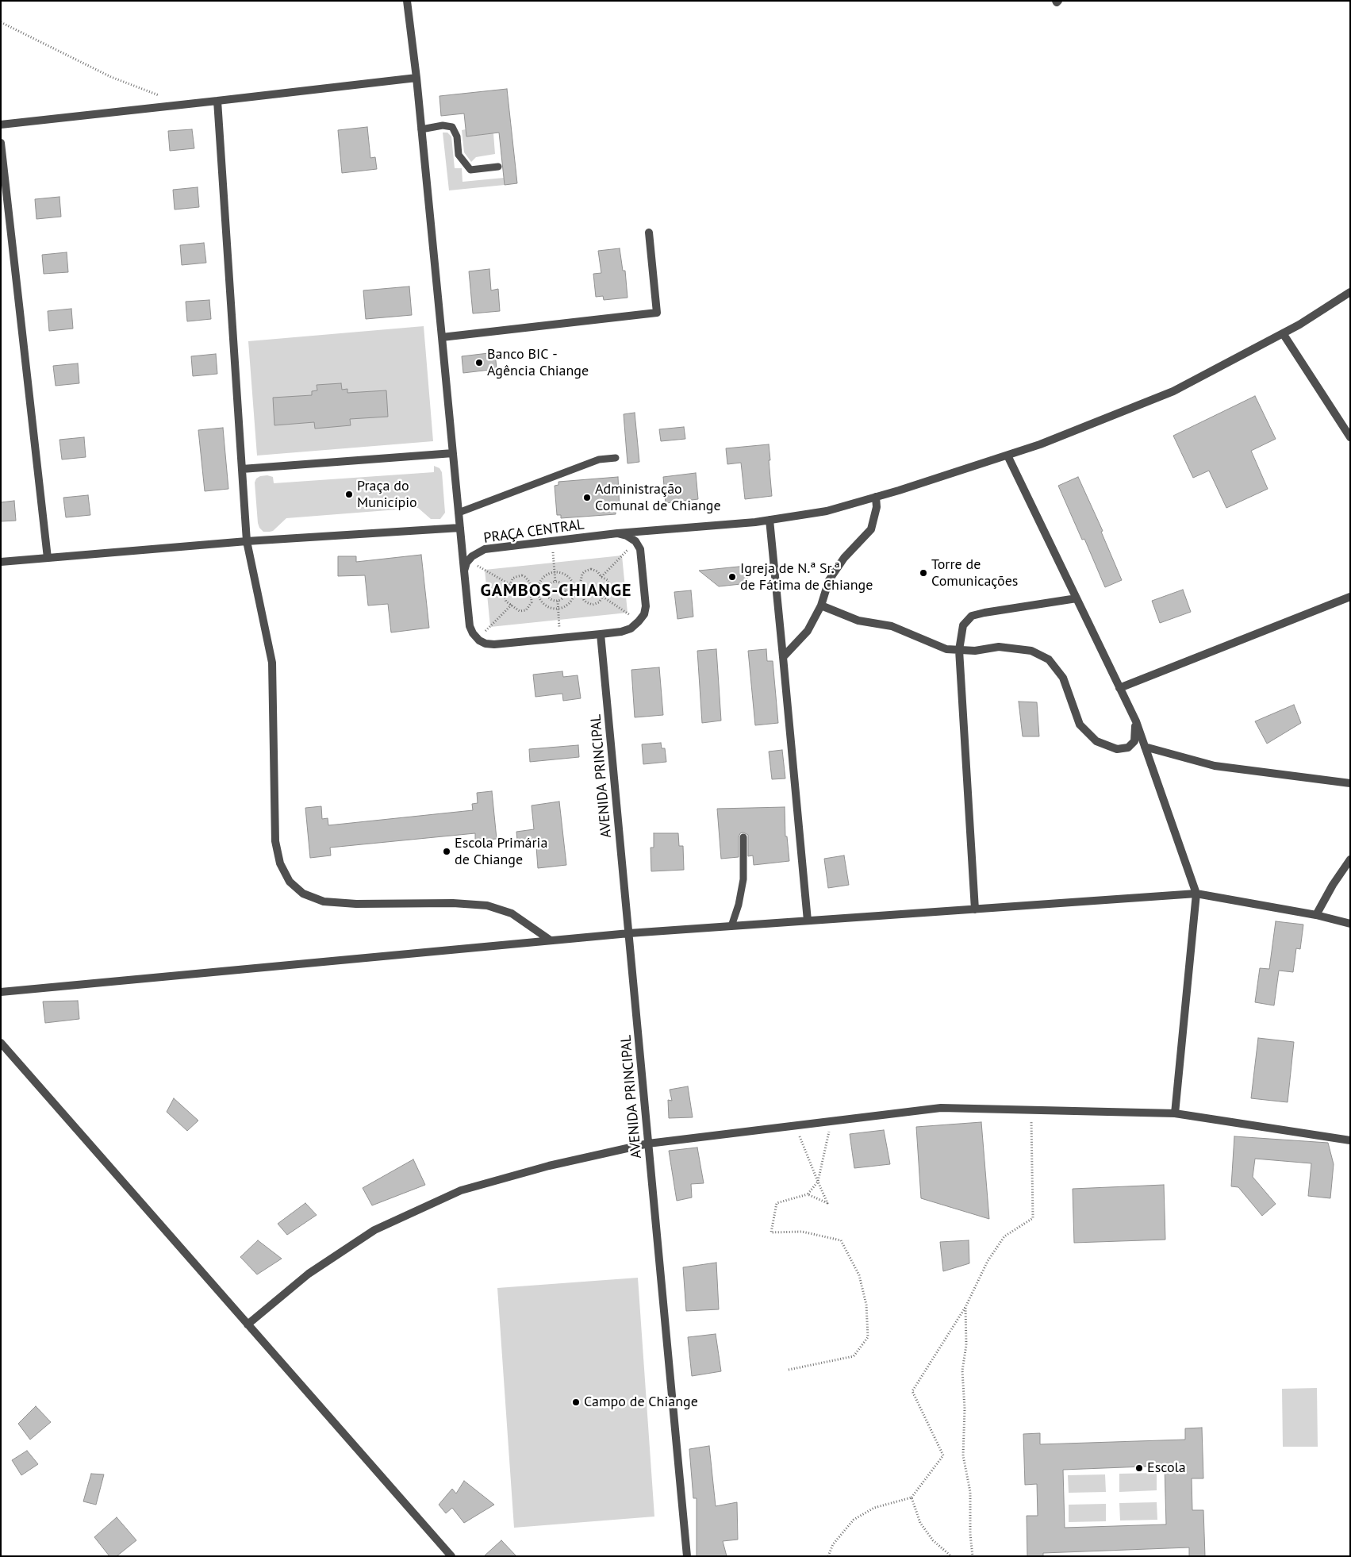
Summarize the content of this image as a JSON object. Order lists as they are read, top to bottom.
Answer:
{
  "streets": {
    "street": ["PRAÇA CENTRAL", "AVENIDA PRINCIPAL"]
  },
  "districts": ["GAMBOS-CHIANGE"],
  "places": [
    "Banco BIC - Agência Chiange",
    "Praça do Município",
    "Administração Comunal de Chiange",
    "Torre de Comunicações",
    "Igreja de N.ª Sr.ª de Fátima de Chiange",
    "Escola Primária de Chiange",
    "Campo de Chiange",
    "Escola"
  ]
}
